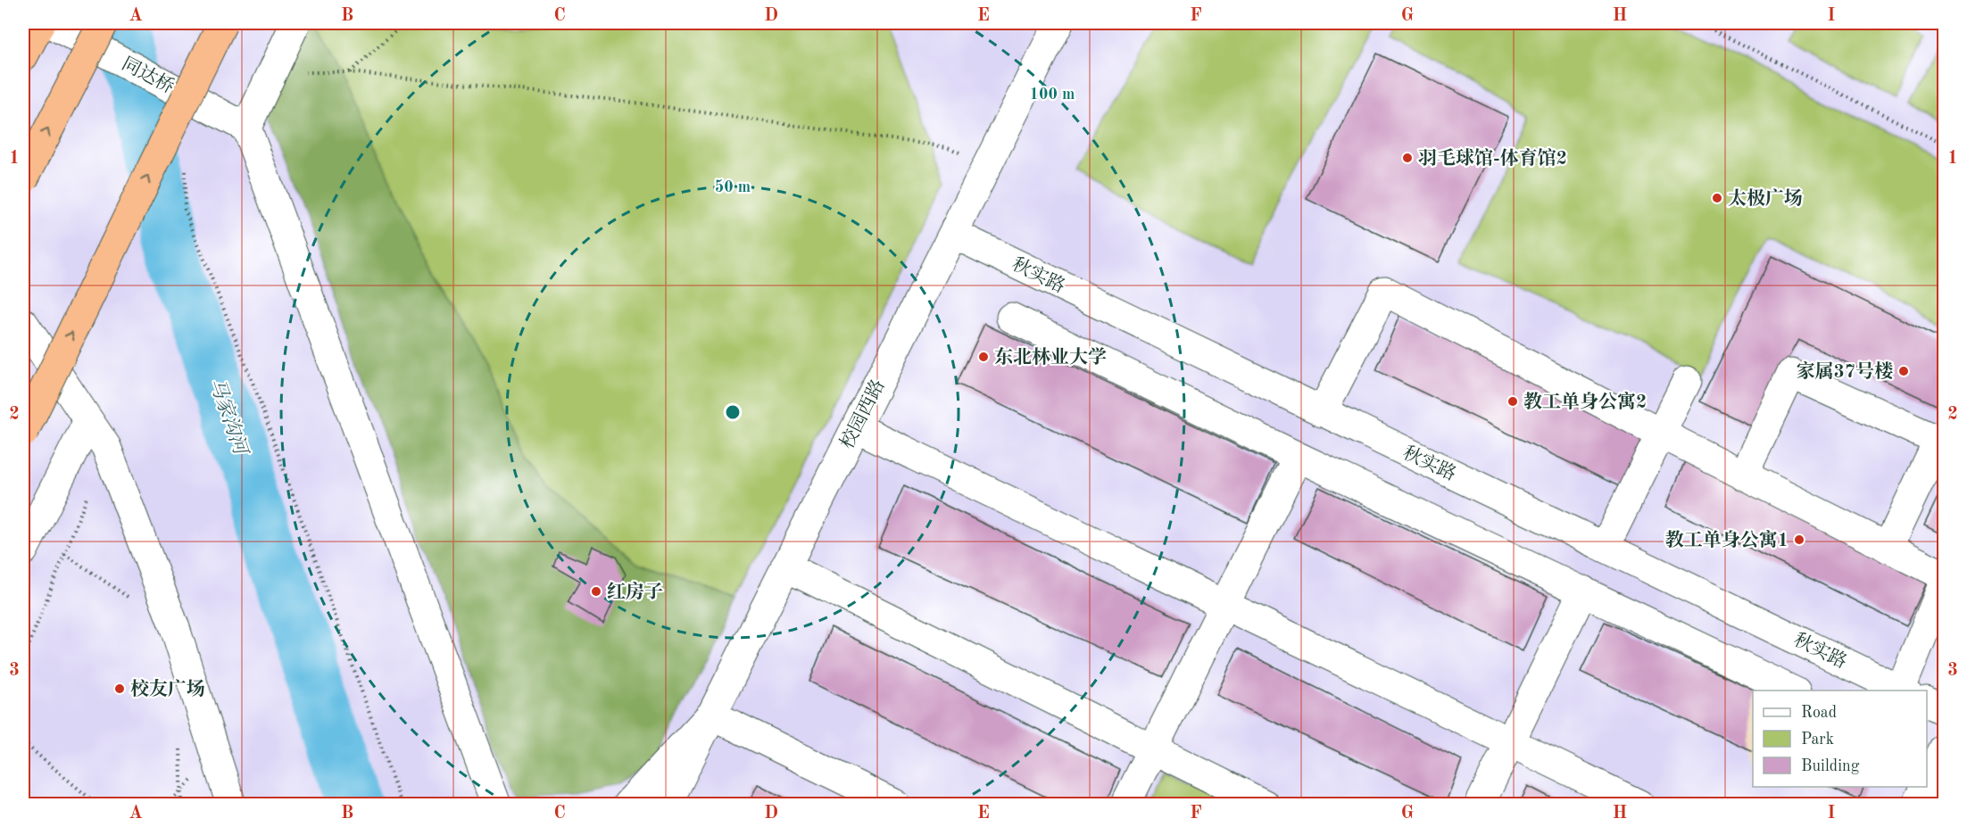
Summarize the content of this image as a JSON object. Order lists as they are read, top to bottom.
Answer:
{
  "streets": {
    "street": ["同达桥", "秋实路", "校园西路"]
  },
  "crossings": [
    ["秋实路", "校园西路"]
  ],
  "water": ["马家沟河"],
  "places": [
    "羽毛球馆-体育馆2",
    "太极广场",
    "东北林业大学",
    "家属37号楼",
    "教工单身公寓2",
    "教工单身公寓1",
    "红房子",
    "校友广场"
  ],
  "legend": ["Road", "Park", "Building"],
  "grid": {
    "columns": [
      "A",
      "B",
      "C",
      "D",
      "E",
      "F",
      "G",
      "H",
      "I"
    ],
    "rows": ["1", "2", "3"]
  },
  "rings": ["100 m", "50 m"]
}
